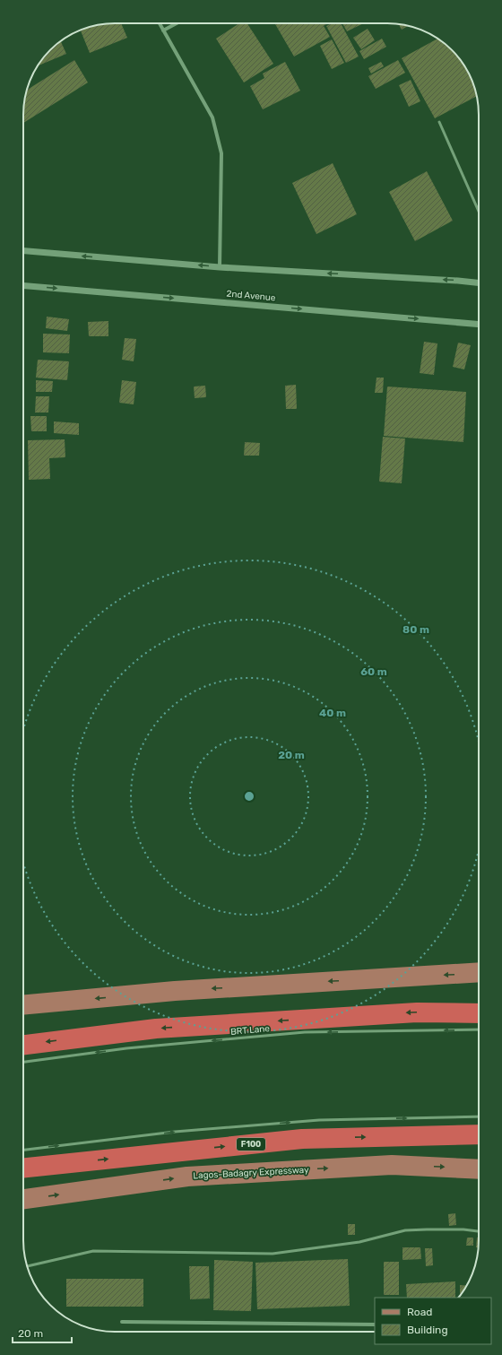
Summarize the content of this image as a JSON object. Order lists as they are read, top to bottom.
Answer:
{
  "streets": {
    "highway": ["F100"],
    "main road": ["Lagos-Badagry Expressway"],
    "street": ["2nd Avenue"],
    "lane": ["BRT Lane"]
  },
  "one_way": ["BRT Lane", "Lagos-Badagry Expressway"],
  "legend": ["Road", "Building"],
  "scale_bar": "20 m",
  "rings": [
    "80 m",
    "60 m",
    "40 m",
    "20 m"
  ]
}
